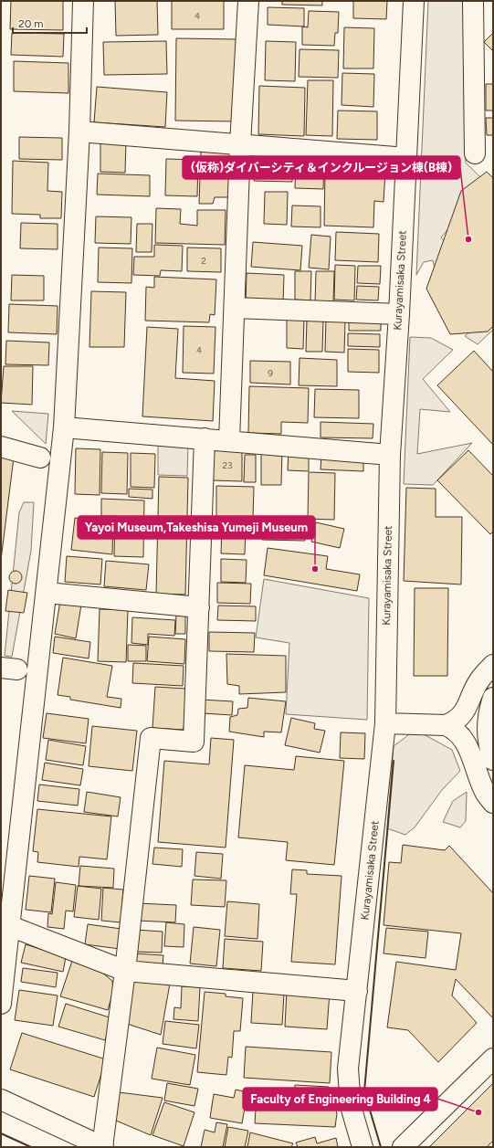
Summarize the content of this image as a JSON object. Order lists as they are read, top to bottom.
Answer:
{
  "streets": {
    "street": ["Kurayamisaka Street"]
  },
  "places": ["(仮称)ダイバーシティ＆インクルージョン棟(B棟)", "Yayoi Museum,Takeshisa Yumeji Museum", "Faculty of Engineering Building 4"],
  "house_numbers": [
    "4",
    "2",
    "4",
    "9",
    "23"
  ],
  "scale_bar": "20 m"
}
